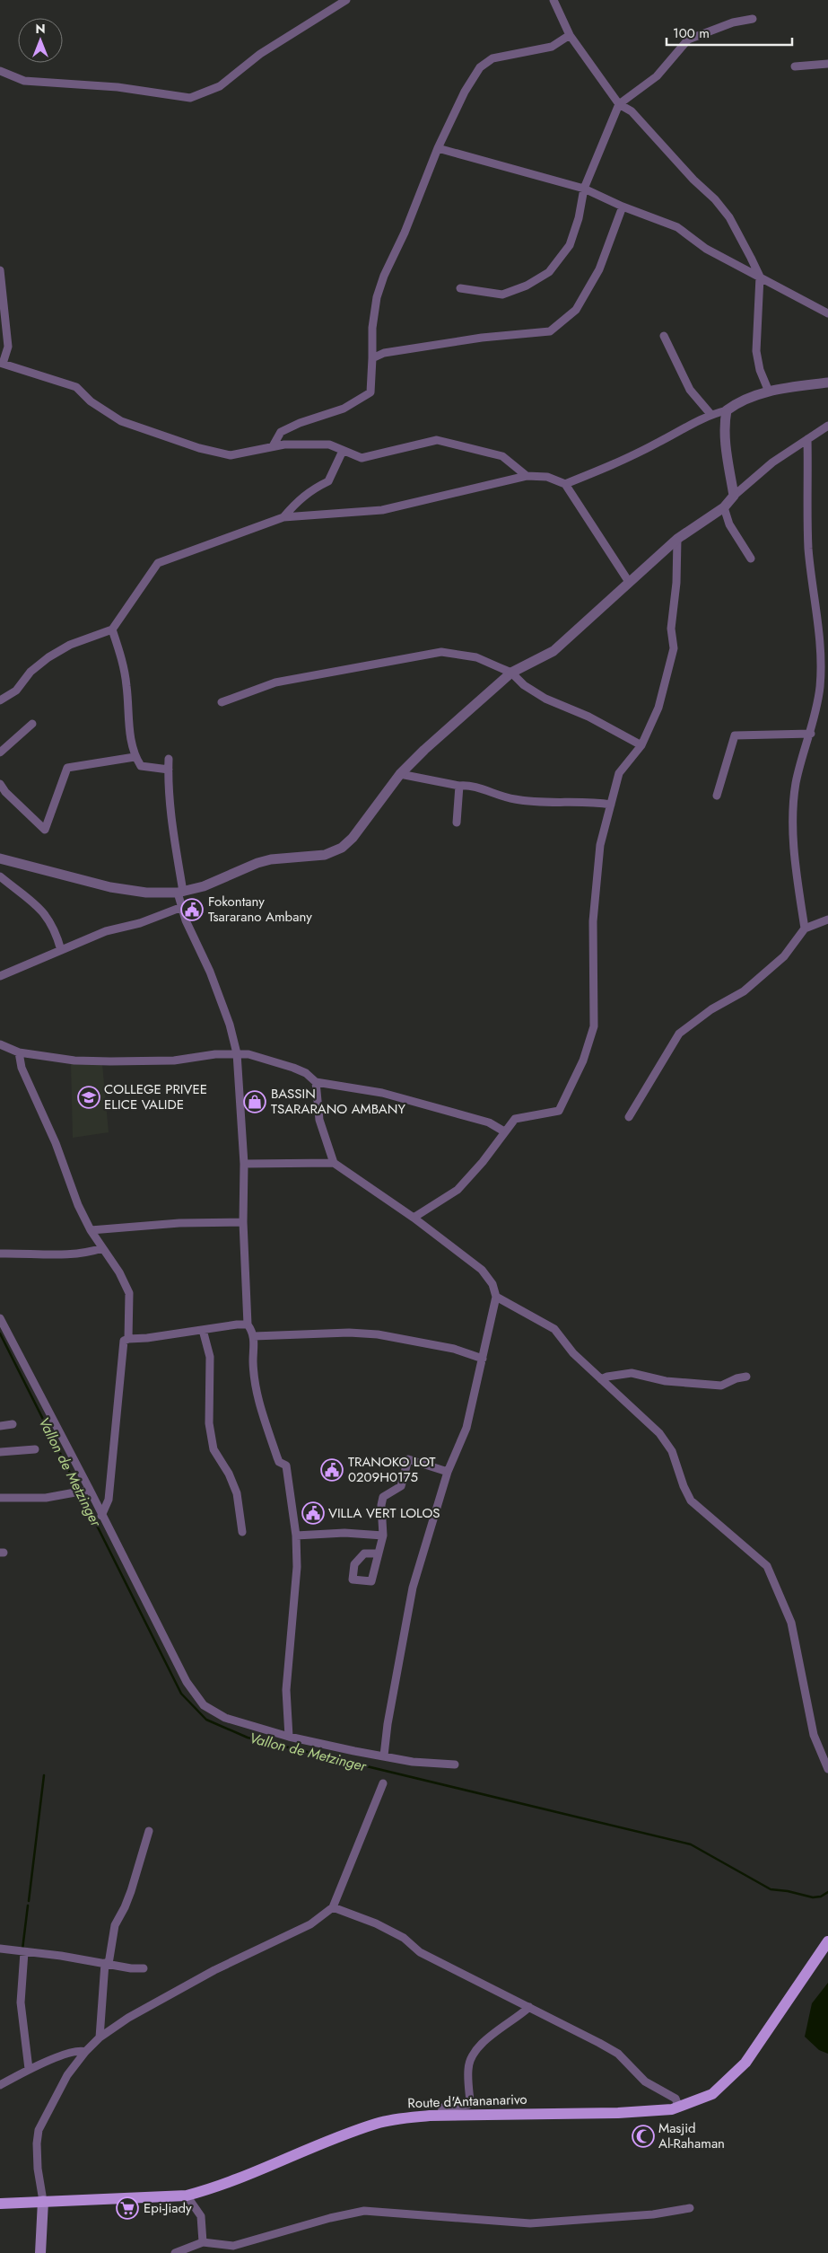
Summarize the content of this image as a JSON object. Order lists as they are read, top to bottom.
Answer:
{
  "streets": {
    "main road": ["Route d'Antananarivo"]
  },
  "water": ["Vallon de Metzinger"],
  "places": {
    "public building": ["Fokontany Tsararano Ambany", "TRANOKO LOT 0209H0175", "VILLA VERT LOLOS"],
    "school or university": ["COLLEGE PRIVEE ELICE VALIDE"],
    "shop": ["BASSIN TSARARANO AMBANY"],
    "mosque": ["Masjid Al-Rahaman"],
    "supermarket": ["Epi-Jiady"]
  },
  "scale_bar": "100 m",
  "north": "top"
}
